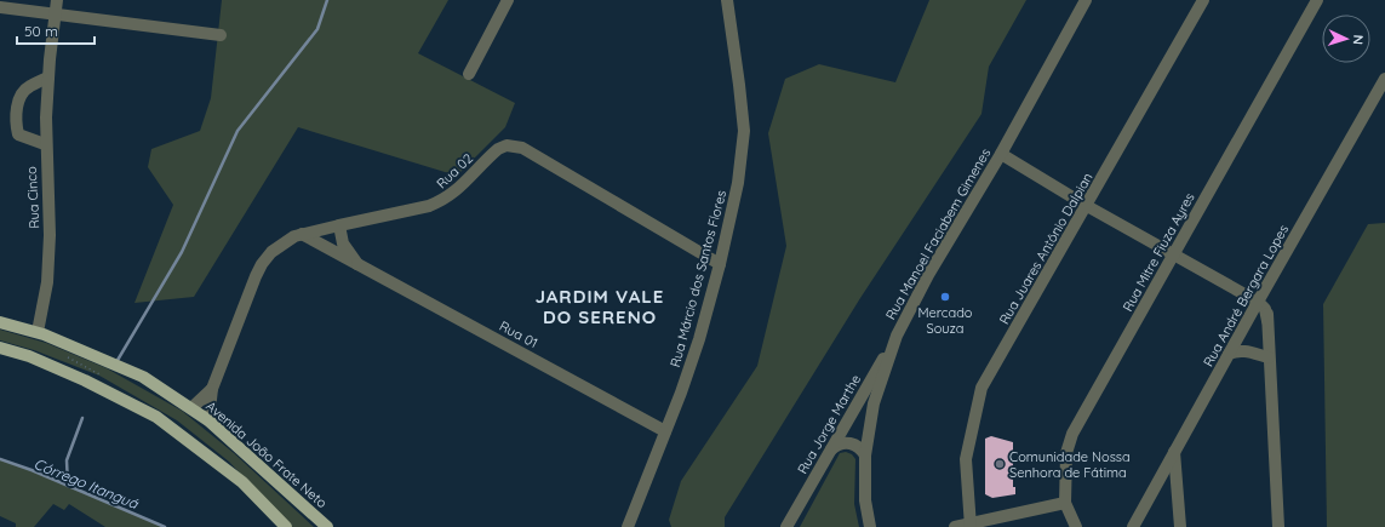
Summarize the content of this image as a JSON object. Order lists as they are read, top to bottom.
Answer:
{
  "streets": {
    "main road": ["Avenida João Frate Neto"],
    "street": [
      "Rua 02",
      "Rua Cinco",
      "Rua Manoel Faciabem Gimenes",
      "Rua Juares Antônio Dalpian",
      "Rua Mitre Fiuza Ayres",
      "Rua Márcio dos Santos Flores",
      "Rua André Bergara Lopes",
      "Rua 01",
      "Rua Jorge Marthe"
    ]
  },
  "crossings": [
    ["Rua 02", "Rua Márcio dos Santos Flores"],
    ["Rua 02", "Rua 01"],
    ["Rua 02", "Avenida João Frate Neto"],
    ["Rua Cinco", "Avenida João Frate Neto"],
    ["Rua Manoel Faciabem Gimenes", "Rua Jorge Marthe"],
    ["Rua Márcio dos Santos Flores", "Rua 01"]
  ],
  "districts": ["JARDIM VALE DO SERENO"],
  "water": ["Córrego Itanguá"],
  "places": ["Mercado Souza", "Comunidade Nossa Senhora de Fátima"],
  "scale_bar": "50 m",
  "north": "right"
}
